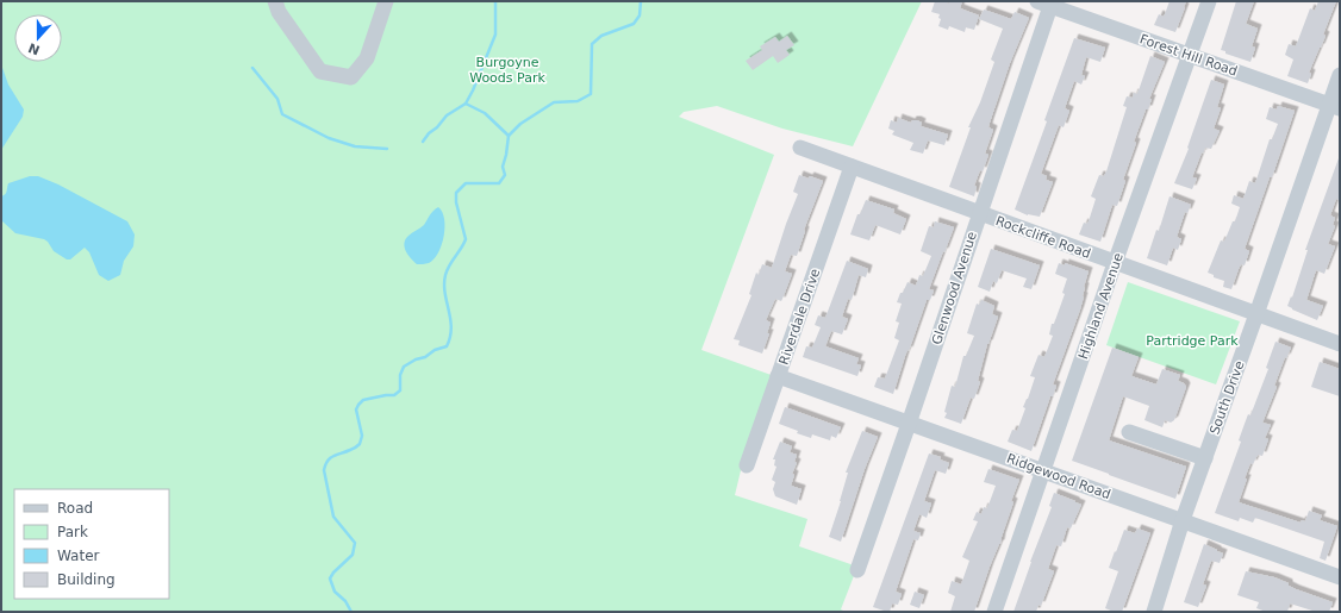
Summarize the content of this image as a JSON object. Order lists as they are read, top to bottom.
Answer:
{
  "streets": {
    "street": [
      "Forest Hill Road",
      "Rockcliffe Road",
      "Glenwood Avenue",
      "Highland Avenue",
      "Riverdale Drive",
      "South Drive",
      "Ridgewood Road"
    ]
  },
  "crossings": [
    ["Forest Hill Road", "Glenwood Avenue"],
    ["Forest Hill Road", "Highland Avenue"],
    ["Forest Hill Road", "South Drive"],
    ["Rockcliffe Road", "Glenwood Avenue"],
    ["Rockcliffe Road", "Highland Avenue"],
    ["Rockcliffe Road", "Riverdale Drive"],
    ["Rockcliffe Road", "South Drive"],
    ["Glenwood Avenue", "Ridgewood Road"],
    ["Highland Avenue", "Ridgewood Road"],
    ["Riverdale Drive", "Ridgewood Road"],
    ["South Drive", "Ridgewood Road"]
  ],
  "parks": ["Burgoyne Woods Park", "Partridge Park"],
  "legend": [
    "Road",
    "Park",
    "Water",
    "Building"
  ],
  "north": "bottom"
}
